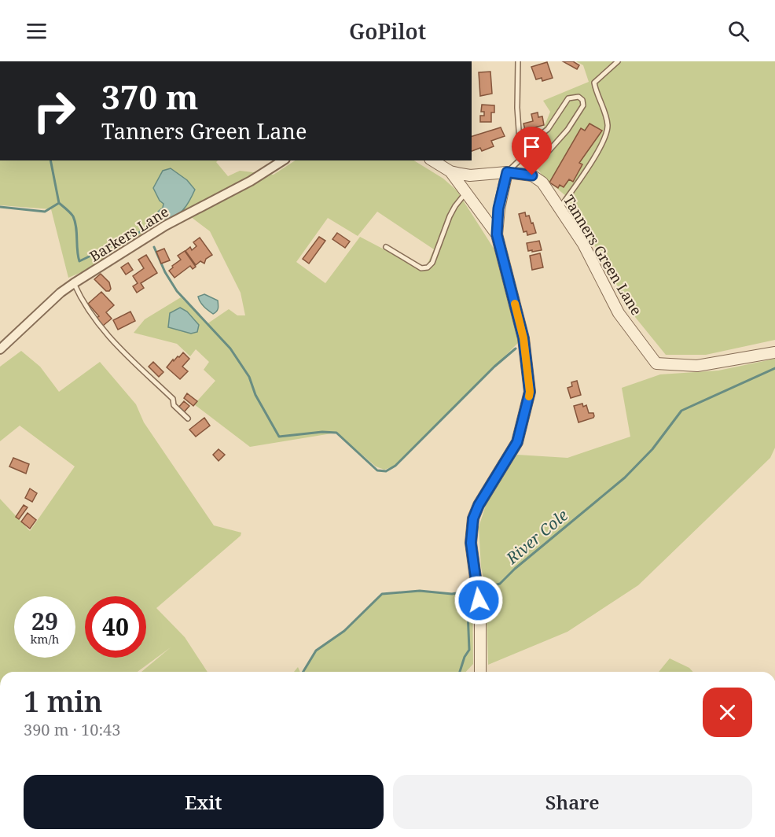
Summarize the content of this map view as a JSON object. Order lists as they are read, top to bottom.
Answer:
{
  "streets": {
    "street": ["Barkers Lane", "Tanners Green Lane"]
  },
  "water": ["River Cole"],
  "page": {
    "header": "GoPilot",
    "turn": ["370 m", "Tanners Green Lane"],
    "speed": "29 km/h",
    "limit": "40",
    "heading": ["1 min", "390 m · 10:43"],
    "buttons": ["Exit", "Share"]
  }
}
